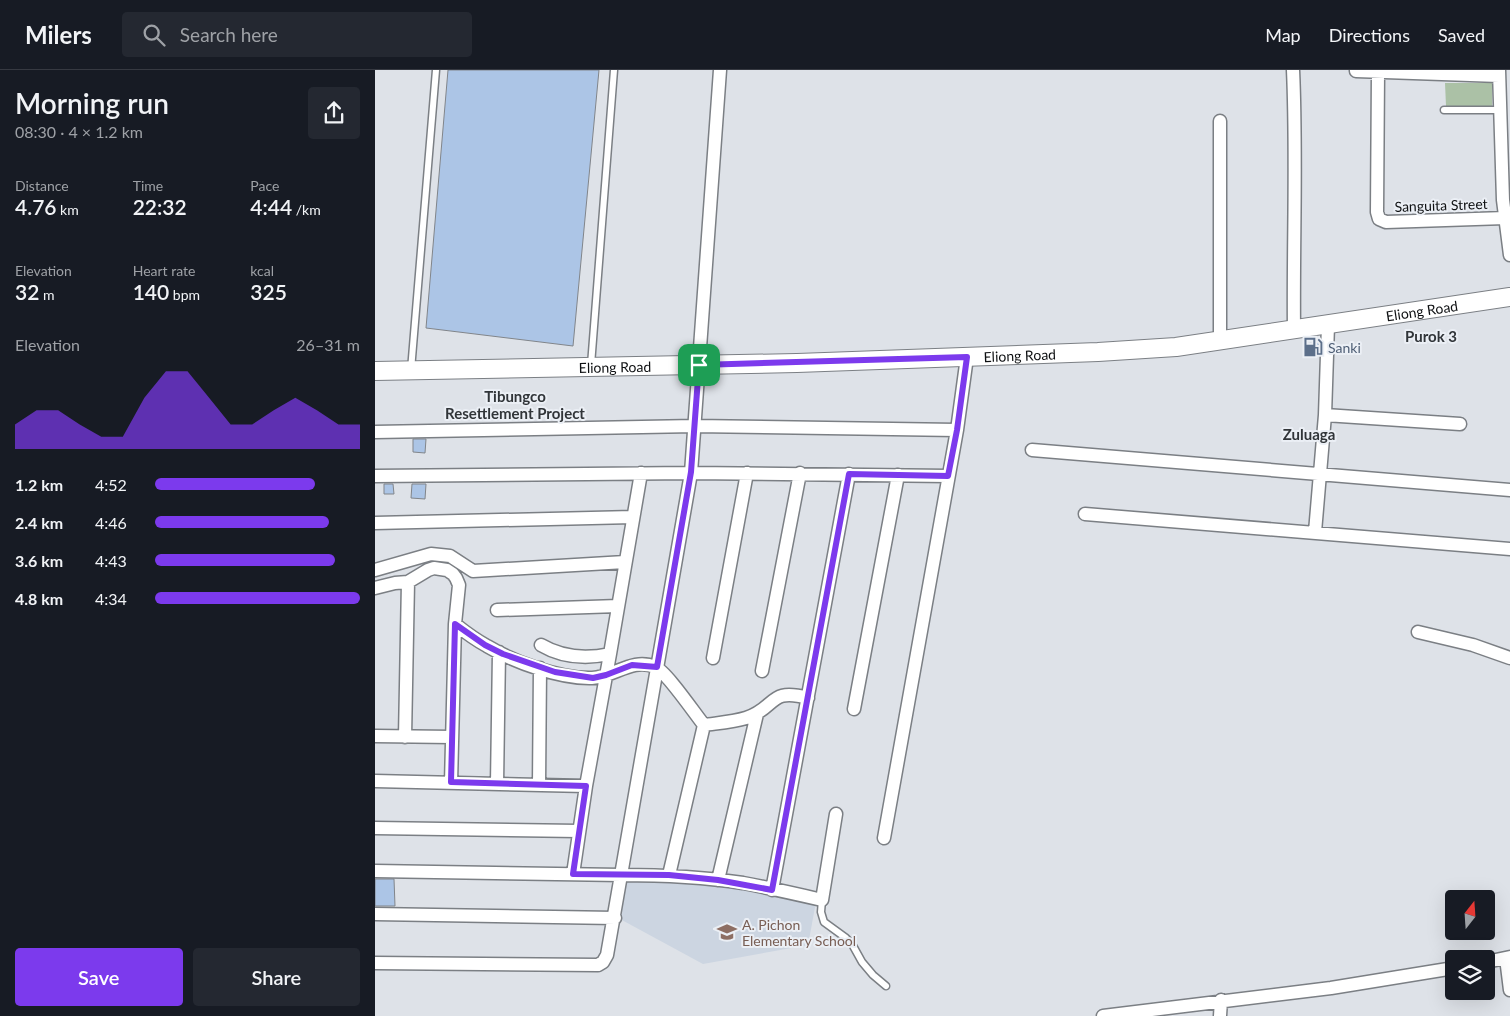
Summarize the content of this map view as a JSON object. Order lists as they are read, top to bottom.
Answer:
{
  "streets": {
    "main road": ["Eliong Road"],
    "street": ["Sanguita Street"]
  },
  "districts": ["Purok 3", "Tibungco Resettlement Project", "Zuluaga"],
  "places": {
    "fuel station": ["Sanki"],
    "school or university": ["A. Pichon Elementary School"]
  },
  "north": "top",
  "page": {
    "header": "Milers",
    "search": "Search here",
    "nav": ["Map", "Directions", "Saved"],
    "heading": ["Morning run", "08:30 · 4 × 1.2 km"],
    "stats": [
      ["Distance", "4.76 km"],
      ["Time", "22:32"],
      ["Pace", "4:44 /km"],
      ["Elevation", "32 m"],
      ["Heart rate", "140 bpm"],
      ["kcal", "325"]
    ],
    "chart": ["Elevation", "26–31 m"],
    "list": [
      {
        "name": "1.2 km",
        "note": "4:52"
      },
      {
        "name": "2.4 km",
        "note": "4:46"
      },
      {
        "name": "3.6 km",
        "note": "4:43"
      },
      {
        "name": "4.8 km",
        "note": "4:34"
      }
    ],
    "buttons": ["Save", "Share"]
  }
}
